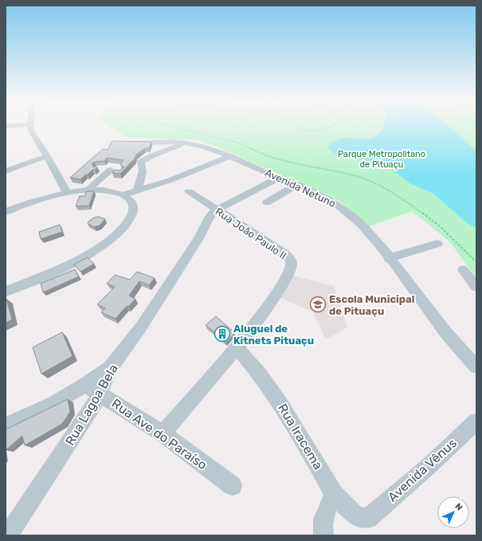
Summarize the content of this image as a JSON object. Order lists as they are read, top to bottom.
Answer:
{
  "streets": {
    "street": [
      "Avenida Netuno",
      "Rua João Paulo II",
      "Rua Lagoa Bela",
      "Rua Ave do Paraíso",
      "Rua Iracema",
      "Avenida Vênus"
    ]
  },
  "crossings": [
    ["Avenida Netuno", "Rua Lagoa Bela"],
    ["Rua João Paulo II", "Rua Lagoa Bela"],
    ["Rua João Paulo II", "Rua Ave do Paraíso"],
    ["Rua João Paulo II", "Rua Iracema"],
    ["Rua Lagoa Bela", "Rua Ave do Paraíso"],
    ["Rua Iracema", "Avenida Vênus"]
  ],
  "parks": ["Parque Metropolitano de Pituaçu"],
  "places": {
    "school or university": ["Escola Municipal de Pituaçu"],
    "building": ["Aluguel de Kitnets Pituaçu"]
  },
  "north": "top right"
}
